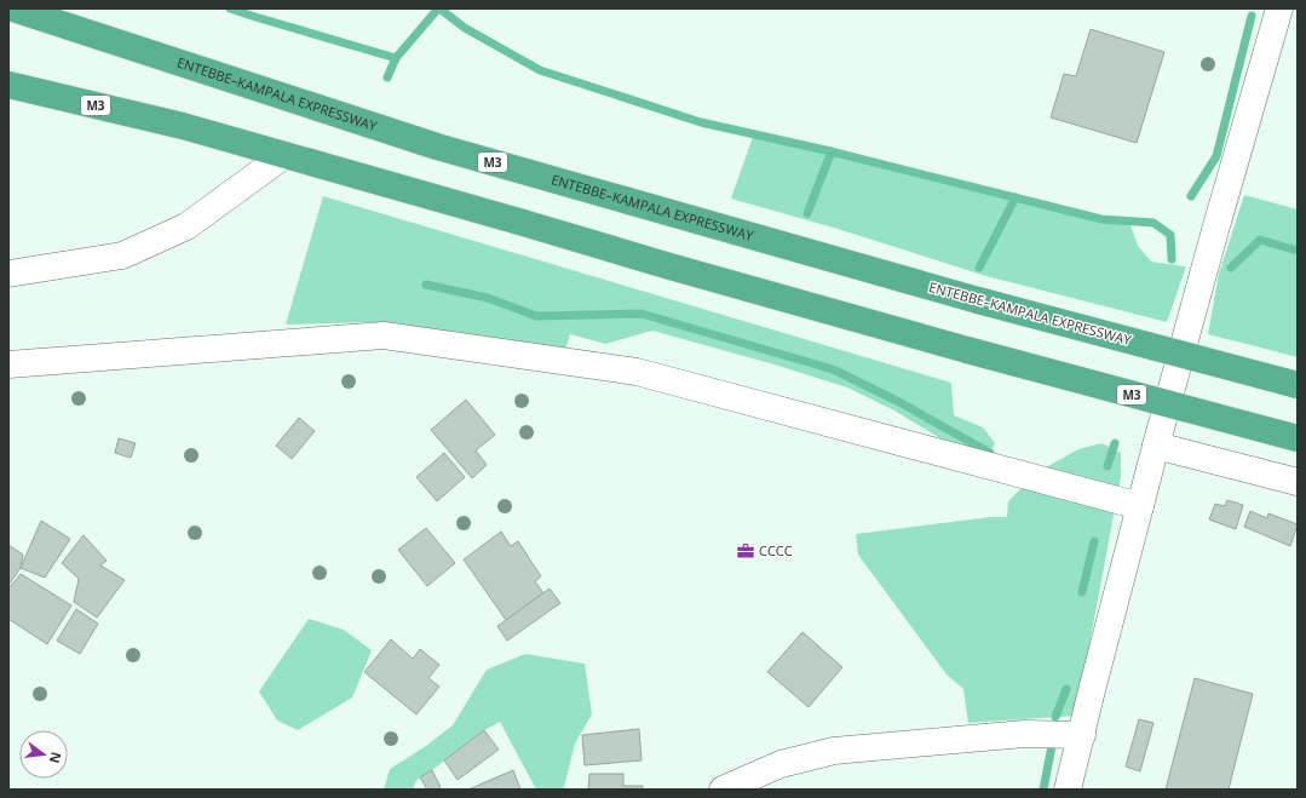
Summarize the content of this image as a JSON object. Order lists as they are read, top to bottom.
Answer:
{
  "streets": {
    "highway": ["ENTEBBE–KAMPALA EXPRESSWAY", "M3"]
  },
  "places": {
    "office": ["CCCC"]
  },
  "north": "right"
}
